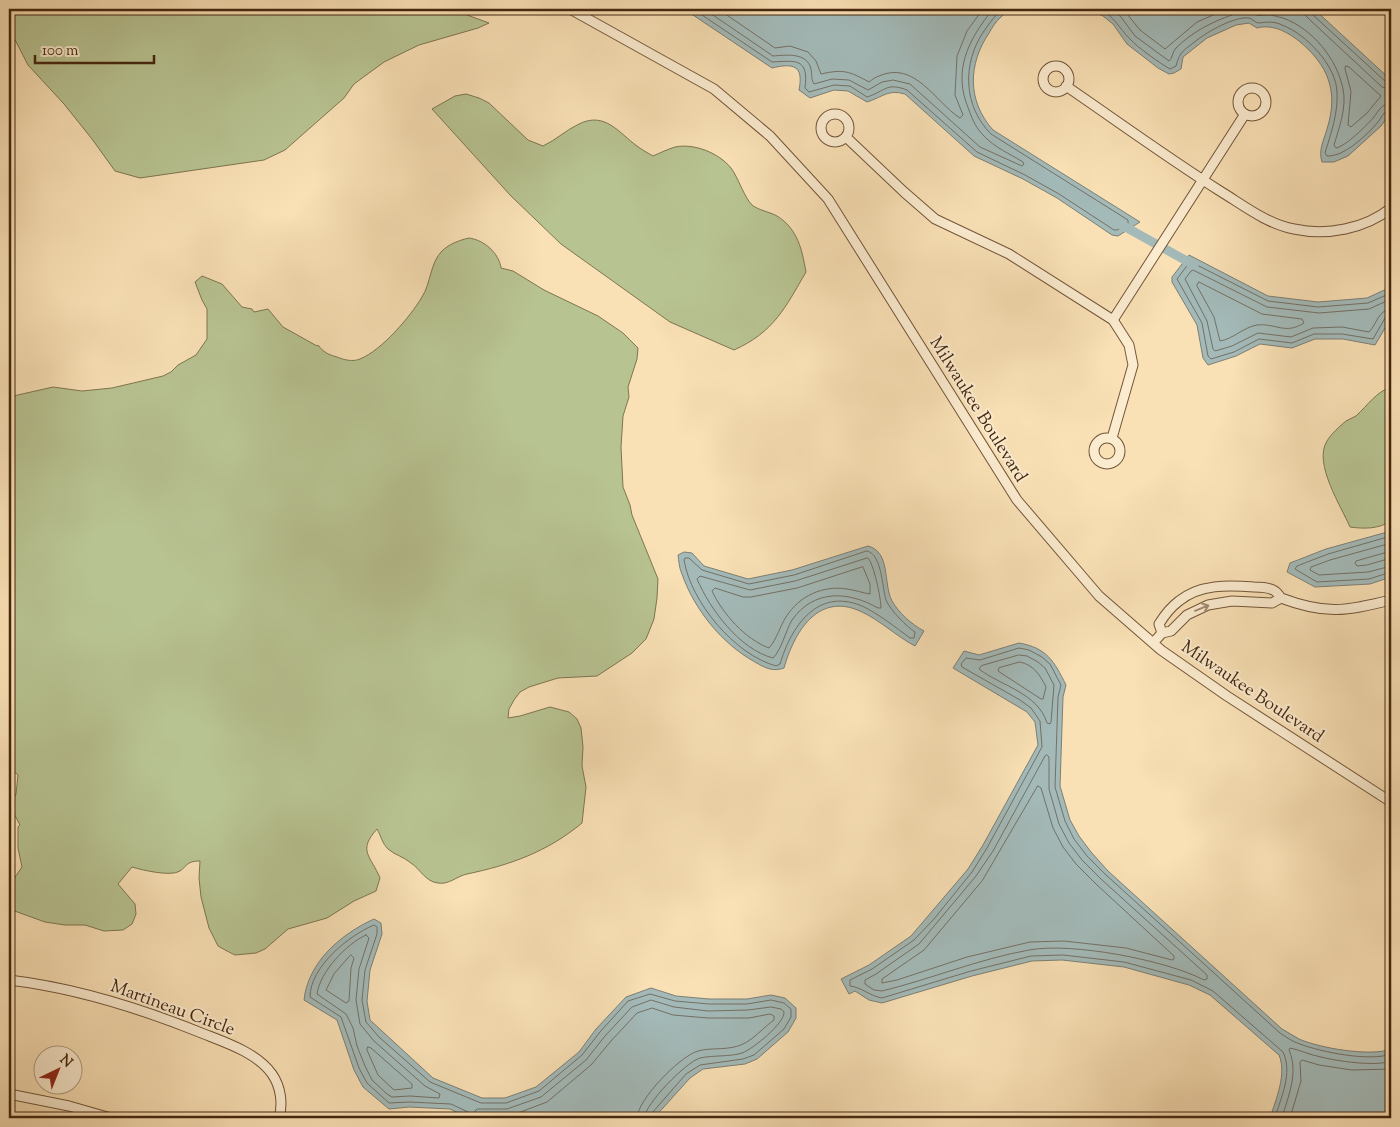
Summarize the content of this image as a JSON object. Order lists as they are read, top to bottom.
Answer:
{
  "streets": {
    "street": ["Milwaukee Boulevard", "Martineau Circle"]
  },
  "scale_bar": "100 m",
  "north": "top right"
}
